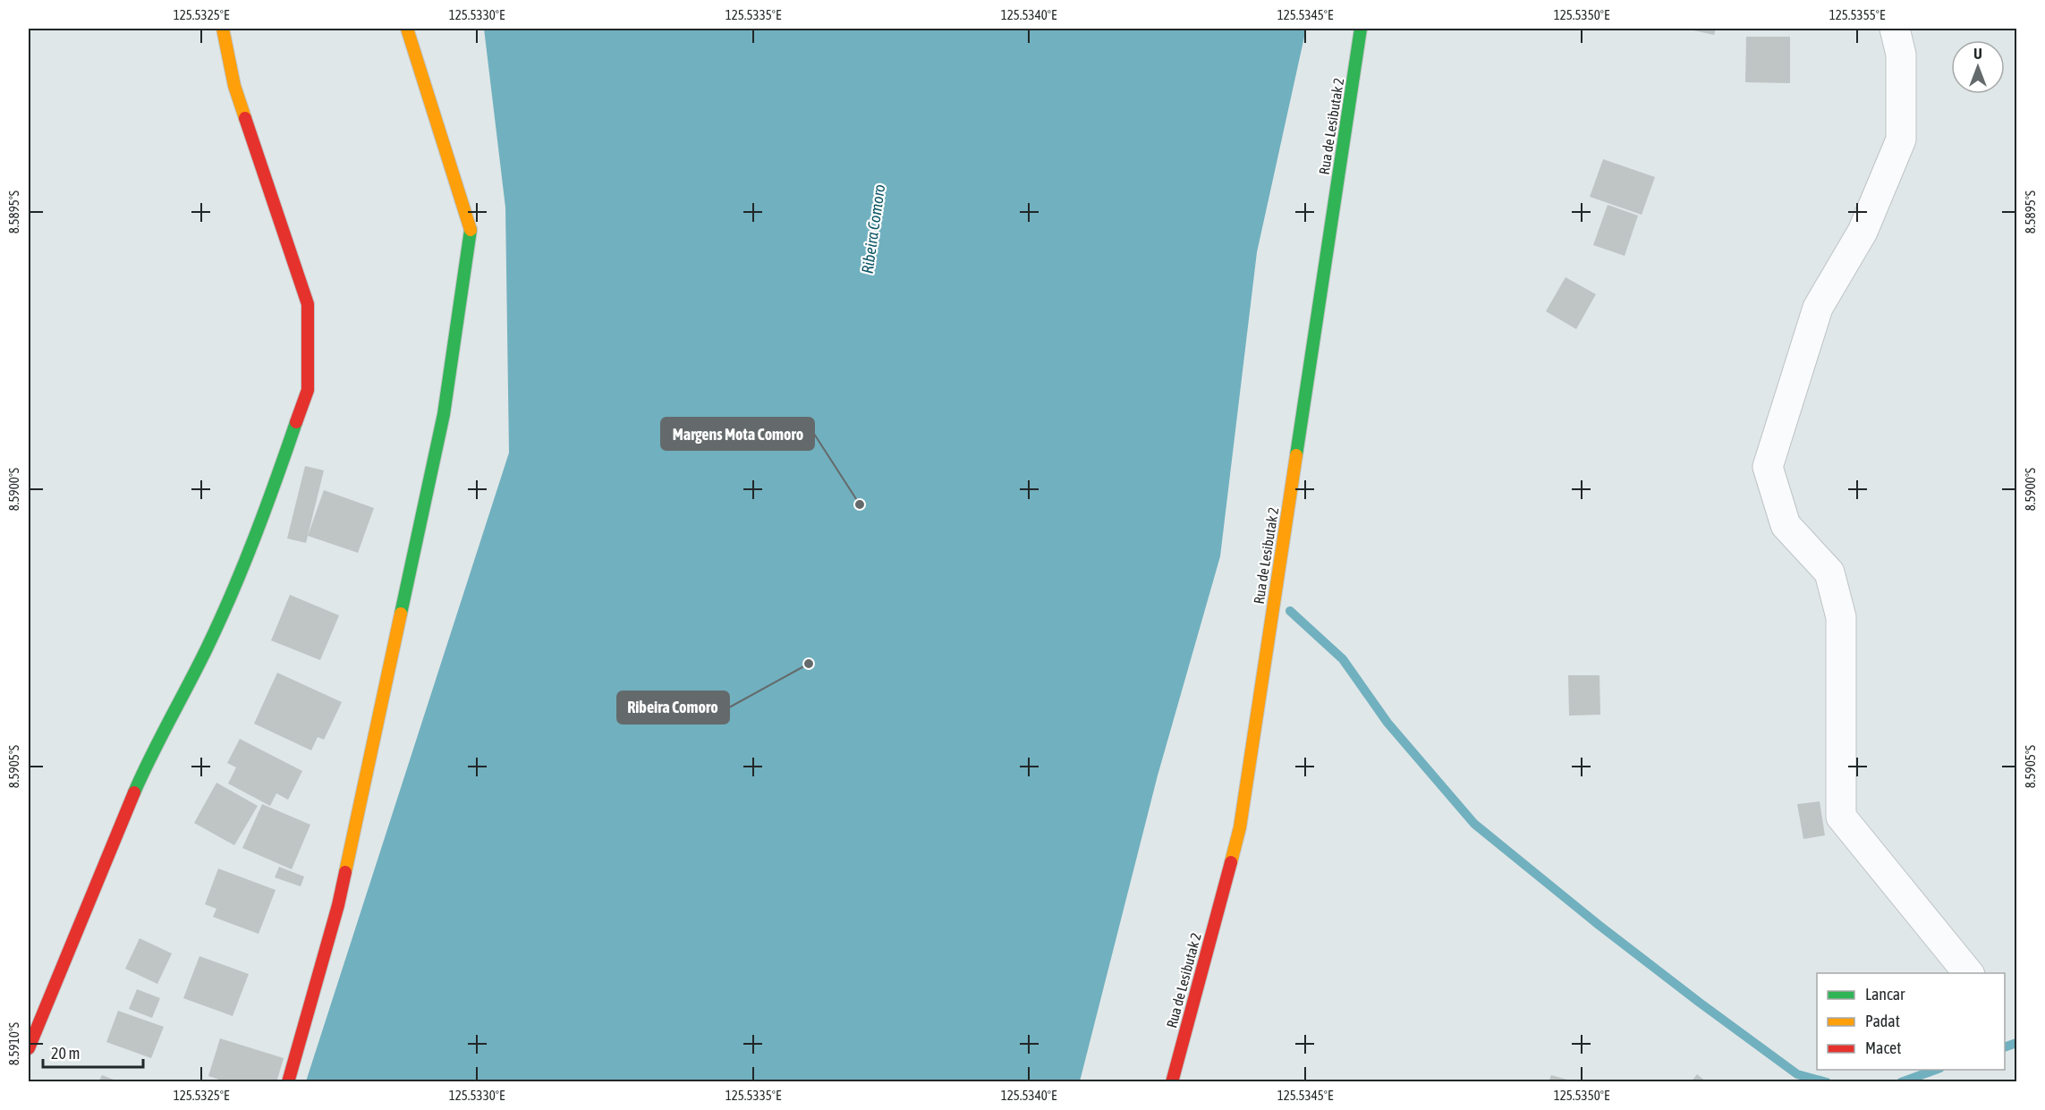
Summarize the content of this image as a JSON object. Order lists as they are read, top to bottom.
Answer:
{
  "streets": {
    "street": ["Rua de Lesibutak 2"]
  },
  "water": ["Ribeira Comoro"],
  "places": ["Margens Mota Comoro", "Ribeira Comoro"],
  "legend": ["Lancar", "Padat", "Macet"],
  "scale_bar": "20 m",
  "north": "top",
  "coordinates": [
    "125.5325°E",
    "125.5330°E",
    "125.5335°E",
    "125.5340°E",
    "125.5345°E",
    "125.5350°E",
    "125.5355°E",
    "8.5895°S",
    "8.5900°S",
    "8.5905°S",
    "8.5910°S"
  ]
}
